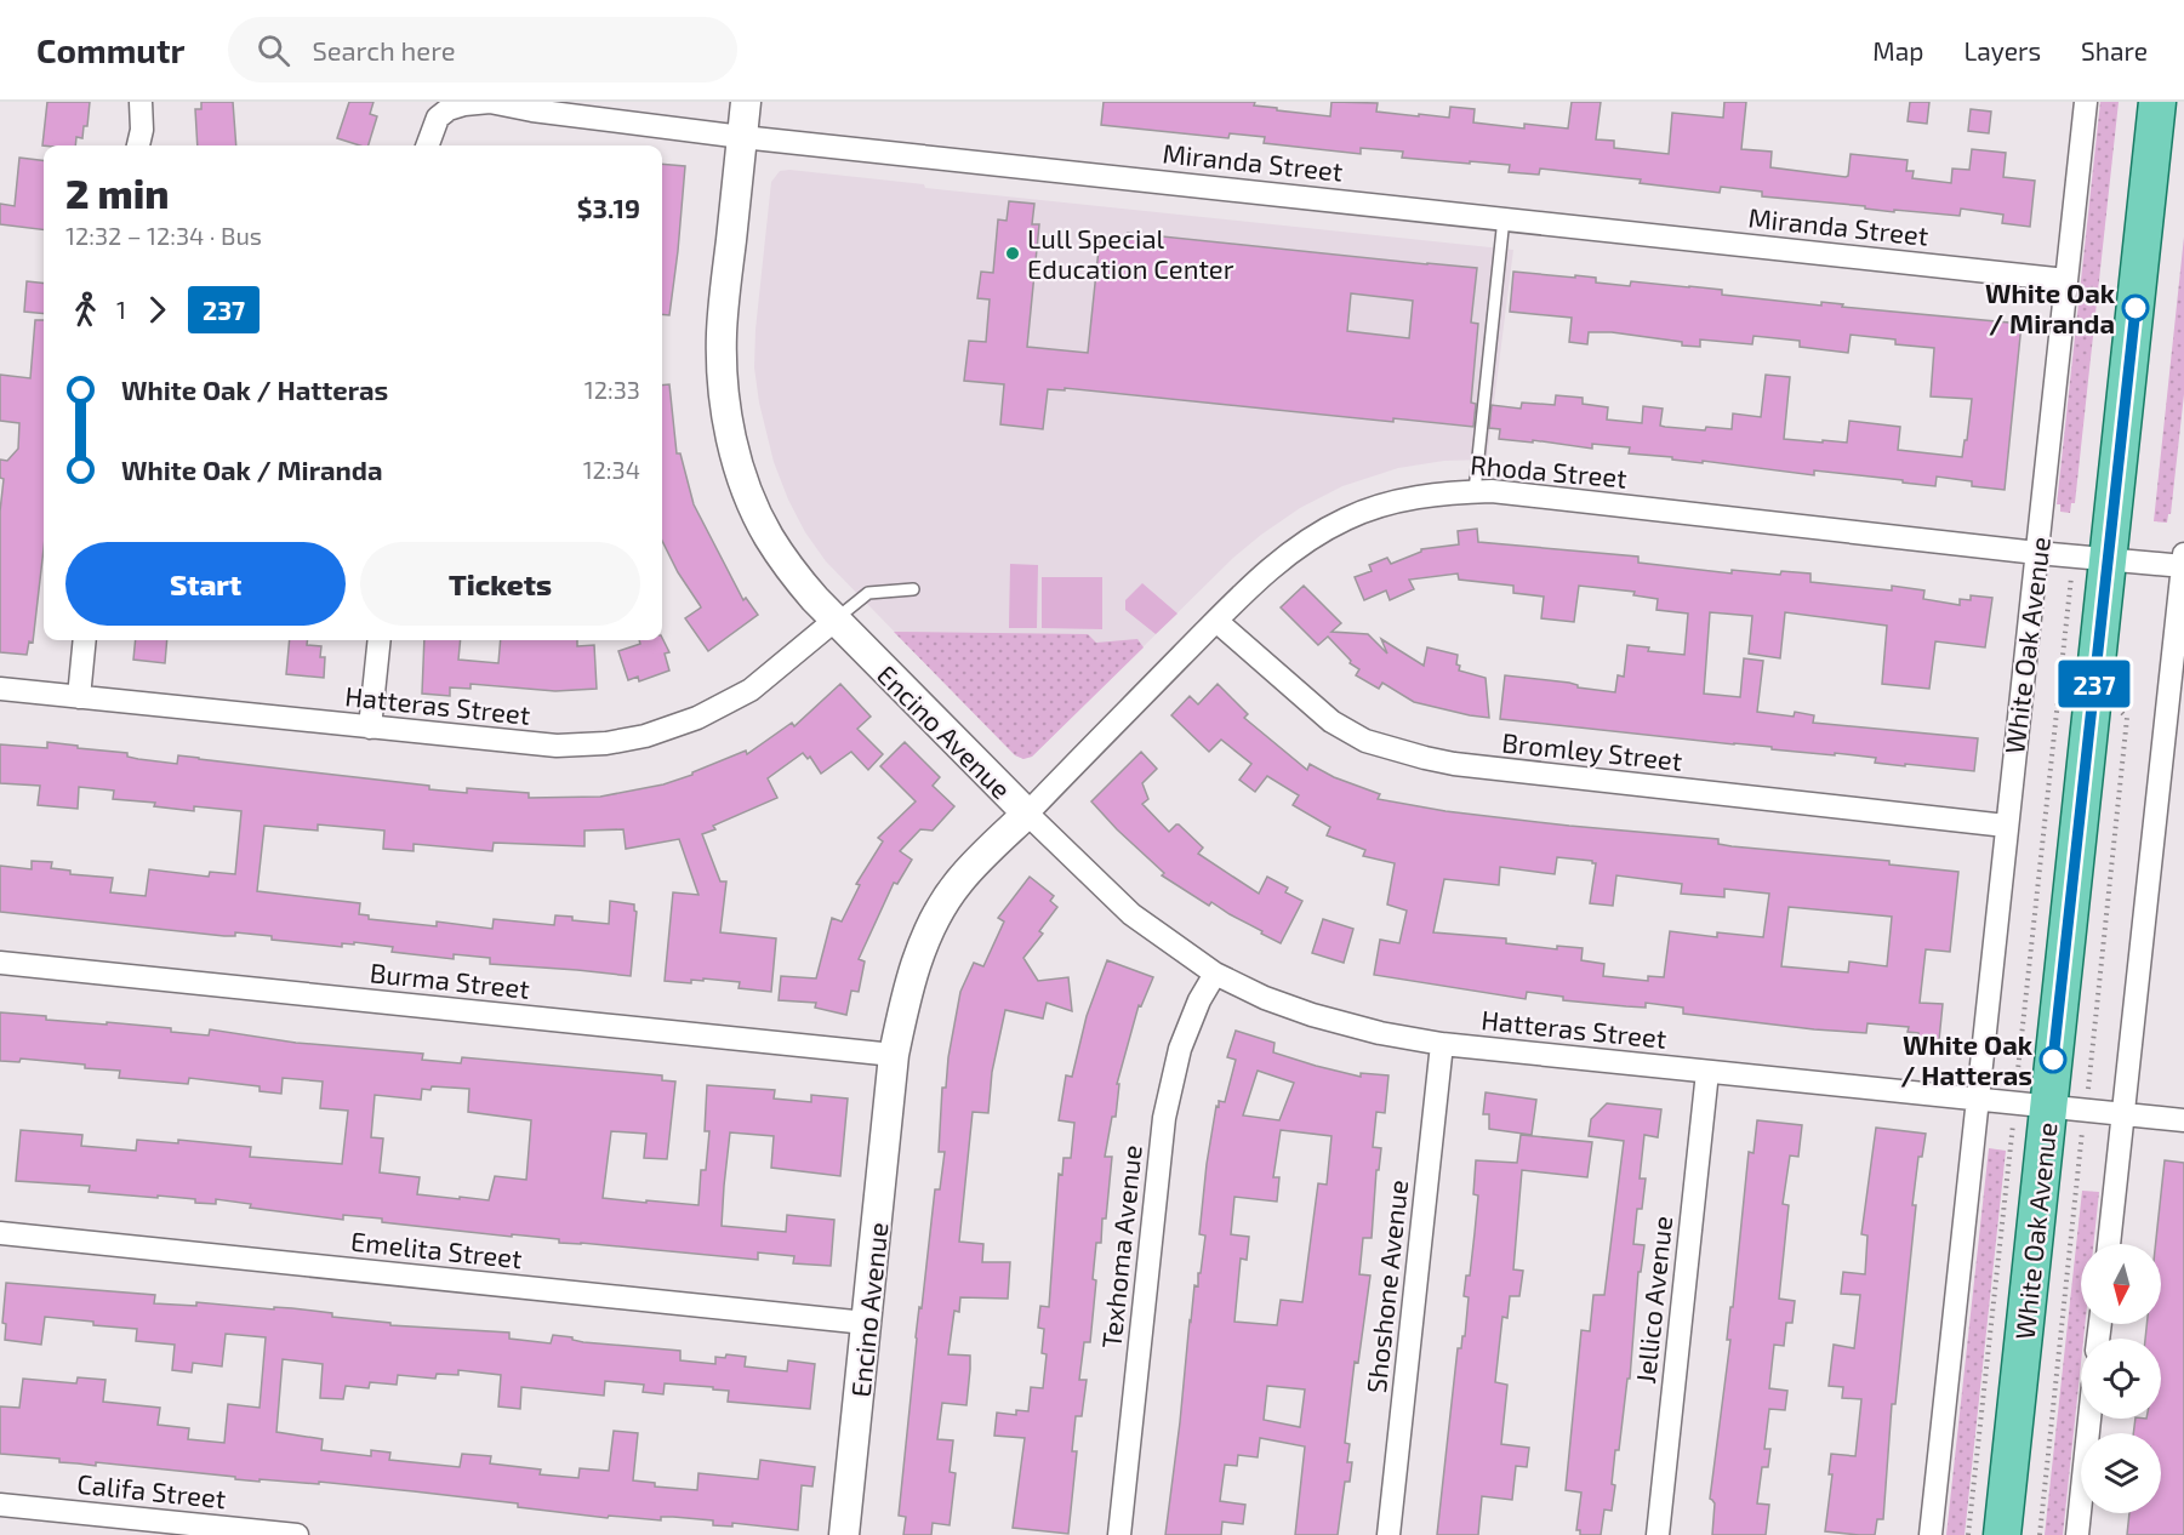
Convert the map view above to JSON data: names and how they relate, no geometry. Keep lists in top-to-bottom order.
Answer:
{
  "streets": {
    "main road": ["White Oak Avenue"],
    "street": [
      "Miranda Street",
      "Rhoda Street",
      "Hatteras Street",
      "Encino Avenue",
      "Bromley Street",
      "Burma Street",
      "Texhoma Avenue",
      "Emelita Street",
      "Shoshone Avenue",
      "Jellico Avenue",
      "Califa Street"
    ]
  },
  "crossings": [
    ["Miranda Street", "White Oak Avenue"],
    ["Miranda Street", "Encino Avenue"],
    ["Rhoda Street", "White Oak Avenue"],
    ["Rhoda Street", "Hatteras Street"],
    ["Rhoda Street", "Encino Avenue"],
    ["Rhoda Street", "Bromley Street"],
    ["White Oak Avenue", "Hatteras Street"],
    ["White Oak Avenue", "Bromley Street"],
    ["Hatteras Street", "Encino Avenue"],
    ["Hatteras Street", "Texhoma Avenue"],
    ["Hatteras Street", "Shoshone Avenue"],
    ["Hatteras Street", "Jellico Avenue"],
    ["Encino Avenue", "Burma Street"],
    ["Encino Avenue", "Emelita Street"]
  ],
  "places": ["Lull Special Education Center", "White Oak / Miranda", "White Oak / Hatteras"],
  "lines": ["bus line 237"],
  "north": "bottom",
  "page": {
    "header": "Commutr",
    "search": "Search here",
    "nav": ["Map", "Layers", "Share"],
    "on_map": "237",
    "heading": ["2 min", "12:32 – 12:34 · Bus", "$3.19"],
    "legs": ["1", "237"],
    "list": [
      {
        "name": "White Oak / Hatteras",
        "value": "12:33"
      },
      {
        "name": "White Oak / Miranda",
        "value": "12:34"
      }
    ],
    "buttons": ["Start", "Tickets"]
  }
}
